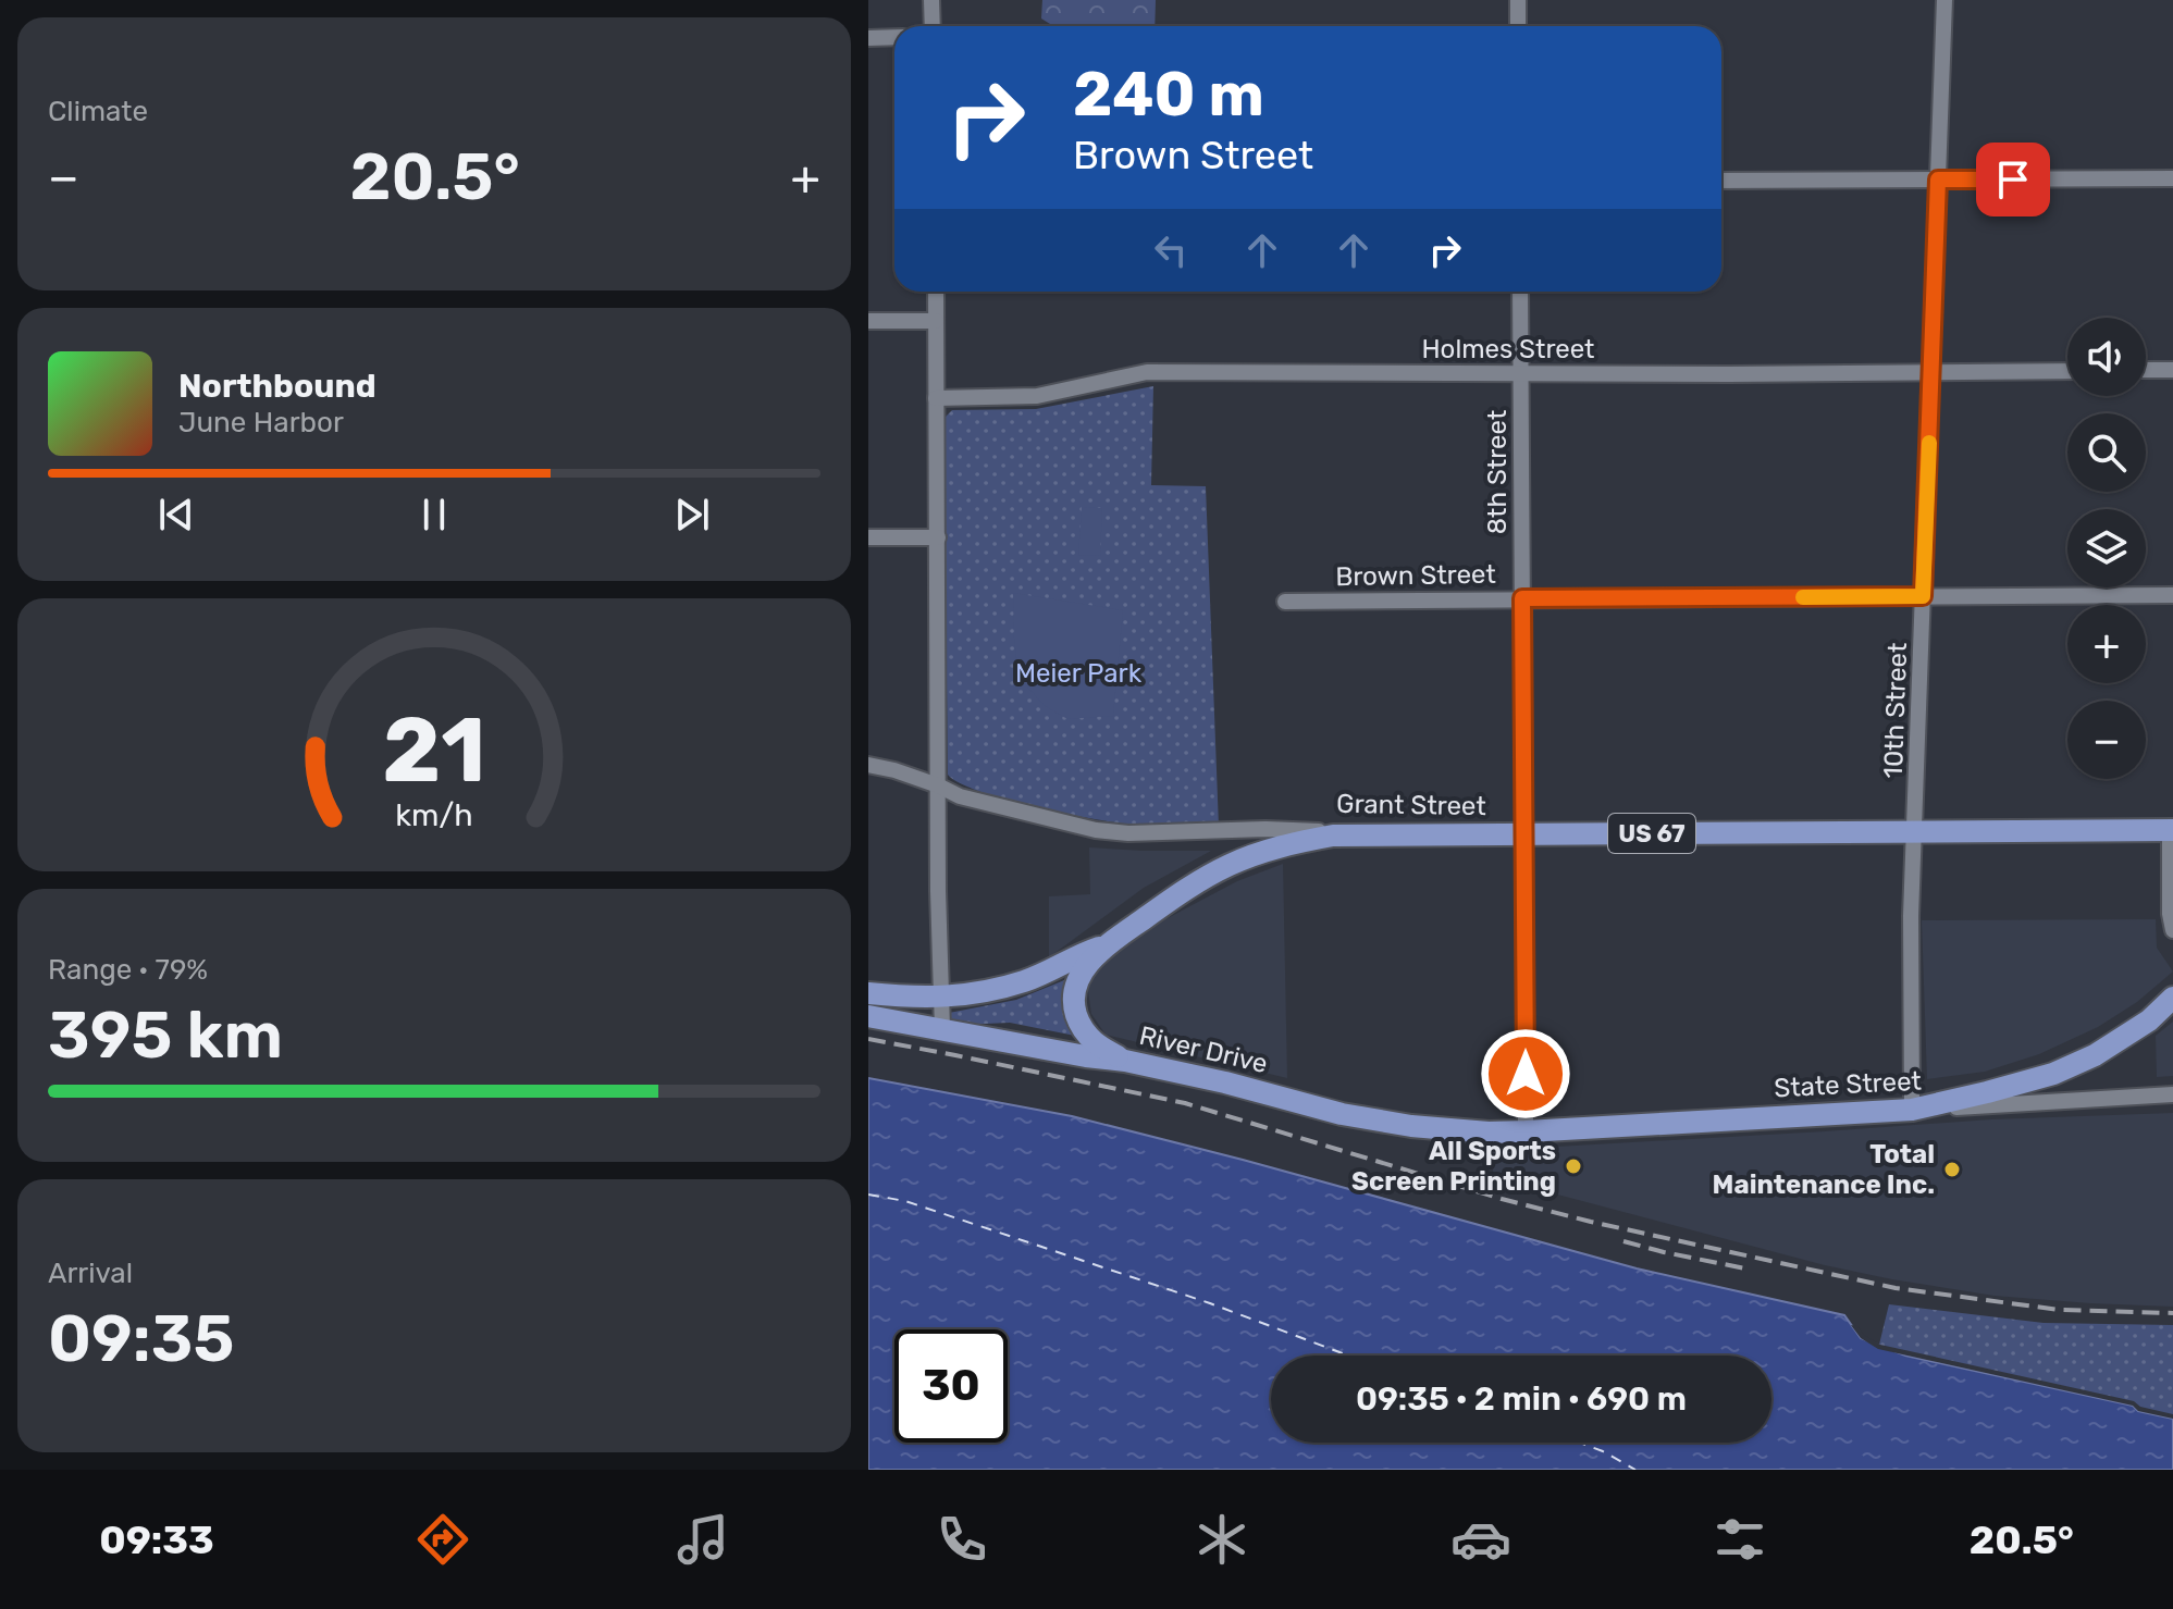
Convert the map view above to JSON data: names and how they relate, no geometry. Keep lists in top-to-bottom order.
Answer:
{
  "streets": {
    "main road": [
      "Grant Street",
      "US 67",
      "River Drive",
      "State Street"
    ],
    "street": [
      "Holmes Street",
      "8th Street",
      "Brown Street",
      "10th Street"
    ]
  },
  "crossings": [
    ["Holmes Street", "8th Street"],
    ["Holmes Street", "10th Street"],
    ["8th Street", "Brown Street"],
    ["8th Street", "Grant Street"],
    ["8th Street", "River Drive"],
    ["8th Street", "State Street"],
    ["Brown Street", "10th Street"],
    ["10th Street", "Grant Street"],
    ["10th Street", "State Street"],
    ["Grant Street", "US 67"],
    ["River Drive", "State Street"]
  ],
  "parks": ["Meier Park"],
  "places": ["All Sports Screen Printing", "Total Maintenance Inc."],
  "page": {
    "tile": [
      "Climate",
      ["Range · 79%", "395 km"],
      ["Arrival", "09:35"]
    ],
    "turn": ["240 m", "Brown Street"],
    "heat": ["−", "20.5°", "+"],
    "map_buttons": ["+", "−"],
    "song": ["Northbound", "June Harbor"],
    "limit": "30",
    "trip": "09:35 · 2 min · 690 m",
    "tabs": ["09:33", "20.5°"],
    "gauge": ["21", "km/h"]
  }
}
